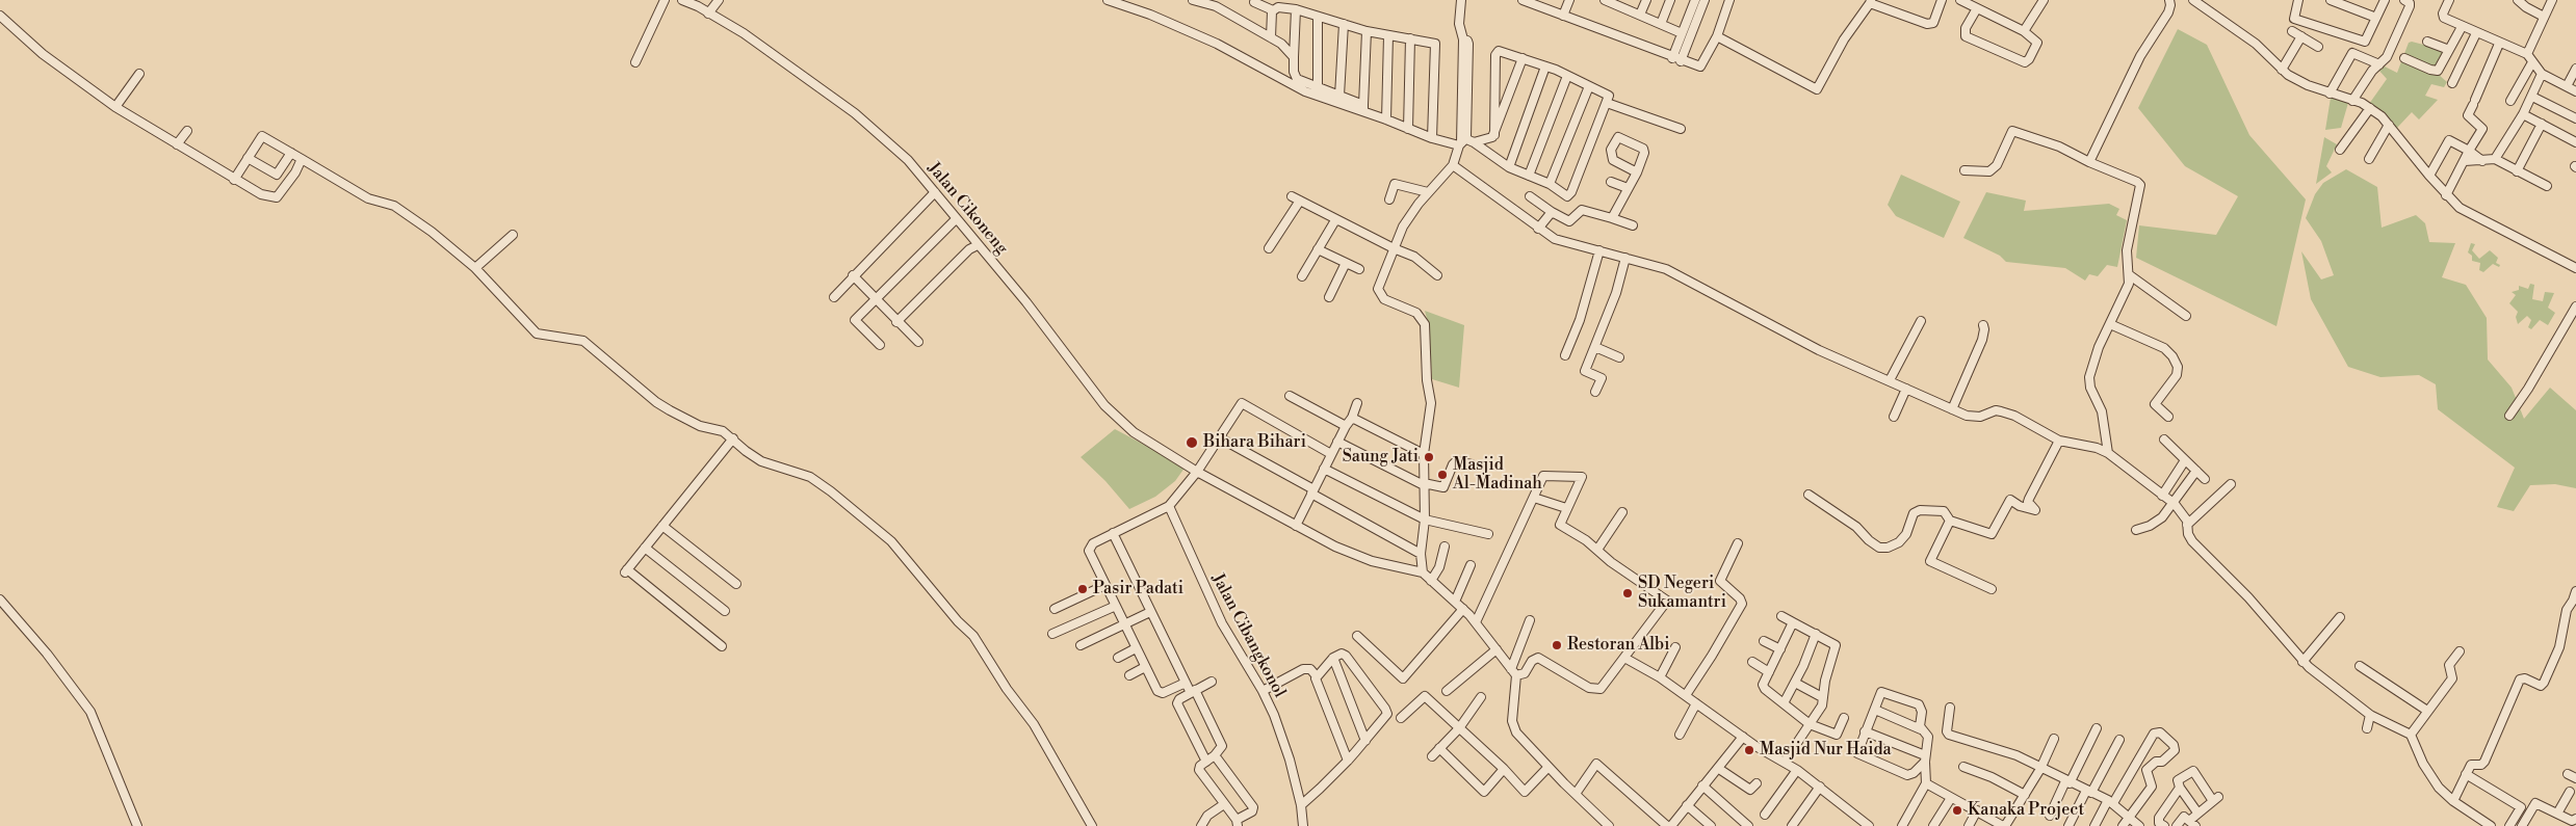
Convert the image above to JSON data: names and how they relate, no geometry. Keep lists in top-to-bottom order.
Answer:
{
  "streets": {
    "street": ["Jalan Cikoneng", "Jalan Cibangkonol"]
  },
  "places": [
    "Bihara Bihari",
    "Saung Jati",
    "Masjid Al-Madinah",
    "Pasir Padati",
    "SD Negeri Sukamantri",
    "Restoran Albi",
    "Masjid Nur Haida",
    "Kanaka Project"
  ]
}
